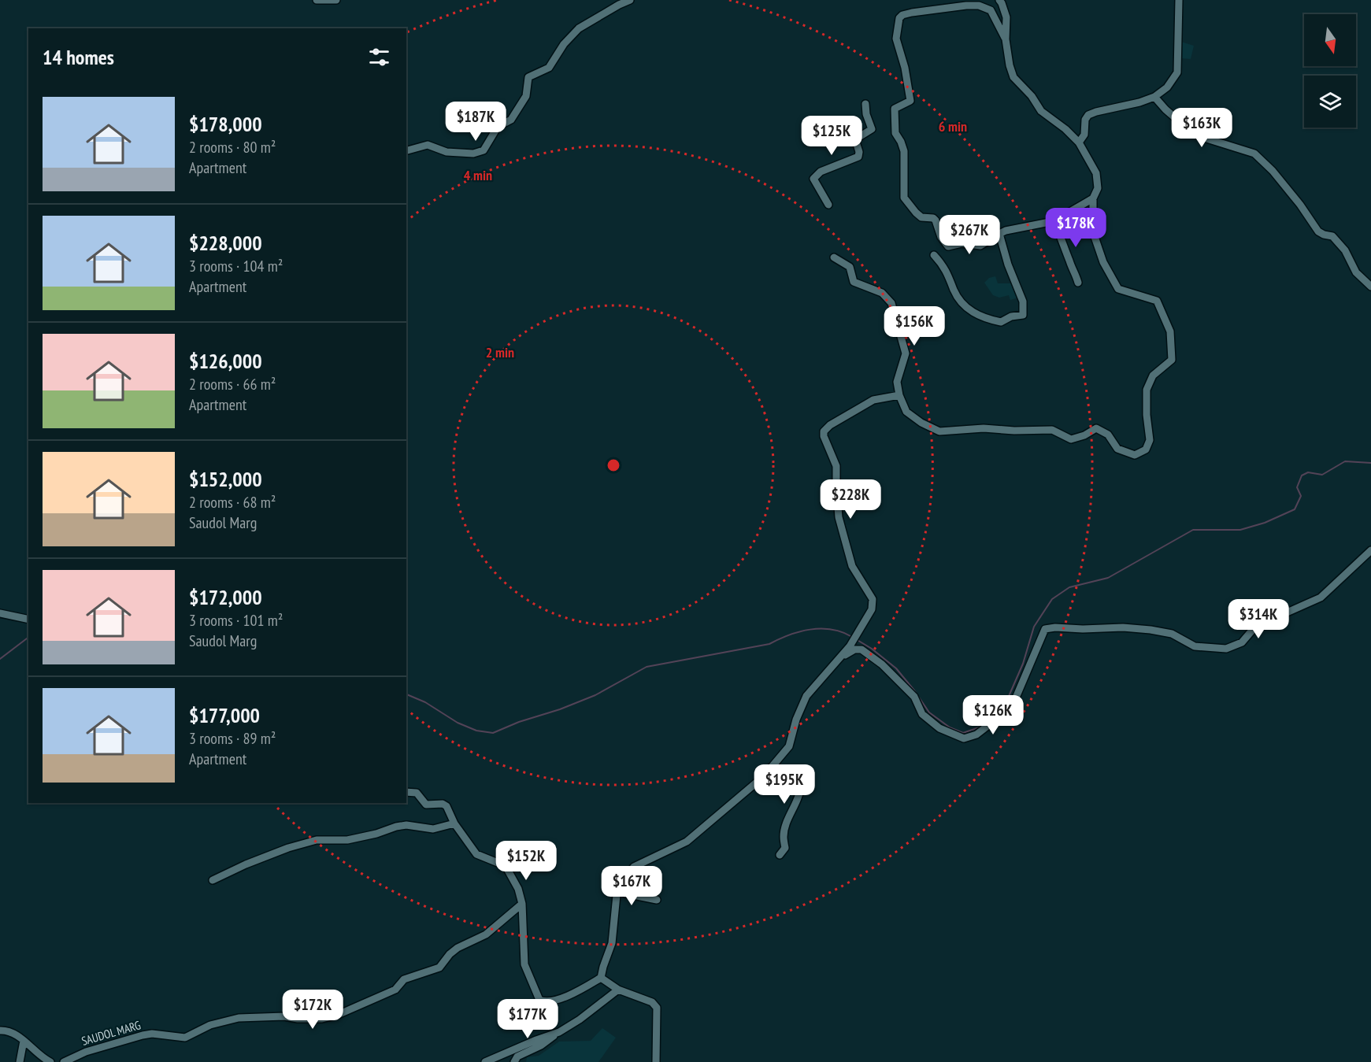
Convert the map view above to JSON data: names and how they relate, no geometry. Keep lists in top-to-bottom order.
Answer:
{
  "streets": {
    "street": ["SAUDOL MARG"]
  },
  "north": "bottom",
  "page": {
    "heading": "14 homes",
    "list": [
      {
        "name": "$178,000",
        "note": "2 rooms · 80 m² · Apartment"
      },
      {
        "name": "$228,000",
        "note": "3 rooms · 104 m² · Apartment"
      },
      {
        "name": "$126,000",
        "note": "2 rooms · 66 m² · Apartment"
      },
      {
        "name": "$152,000",
        "note": "2 rooms · 68 m² · Saudol Marg"
      },
      {
        "name": "$172,000",
        "note": "3 rooms · 101 m² · Saudol Marg"
      },
      {
        "name": "$177,000",
        "note": "3 rooms · 89 m² · Apartment"
      }
    ],
    "price": [
      "$187K",
      "$163K",
      "$125K",
      "$178K",
      "$267K",
      "$156K",
      "$228K",
      "$314K",
      "$126K",
      "$195K",
      "$152K",
      "$167K",
      "$172K",
      "$177K"
    ]
  },
  "rings": ["6 min", "4 min", "2 min"]
}
